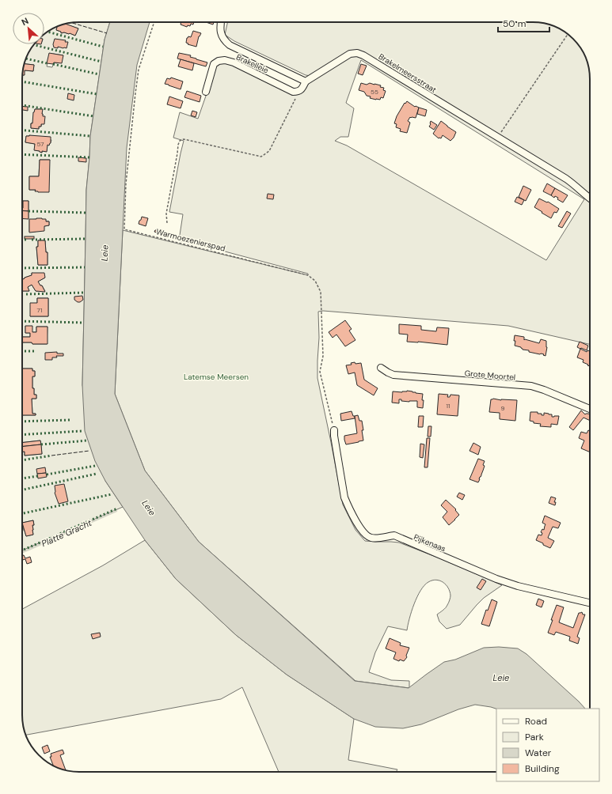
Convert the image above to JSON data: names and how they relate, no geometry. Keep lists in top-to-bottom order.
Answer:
{
  "streets": {
    "street": [
      "Brakelleie",
      "Brakelmeersstraat",
      "Grote Moortel",
      "Pijkenaas"
    ],
    "path": ["Warmoezenierspad"]
  },
  "crossings": [
    ["Warmoezenierspad", "Pijkenaas"]
  ],
  "water": ["Leie", "Platte Gracht"],
  "parks": ["Latemse Meersen"],
  "house_numbers": [
    "55",
    "57",
    "71",
    "11",
    "9"
  ],
  "legend": [
    "Road",
    "Park",
    "Water",
    "Building"
  ],
  "scale_bar": "50 m",
  "north": "top left"
}
